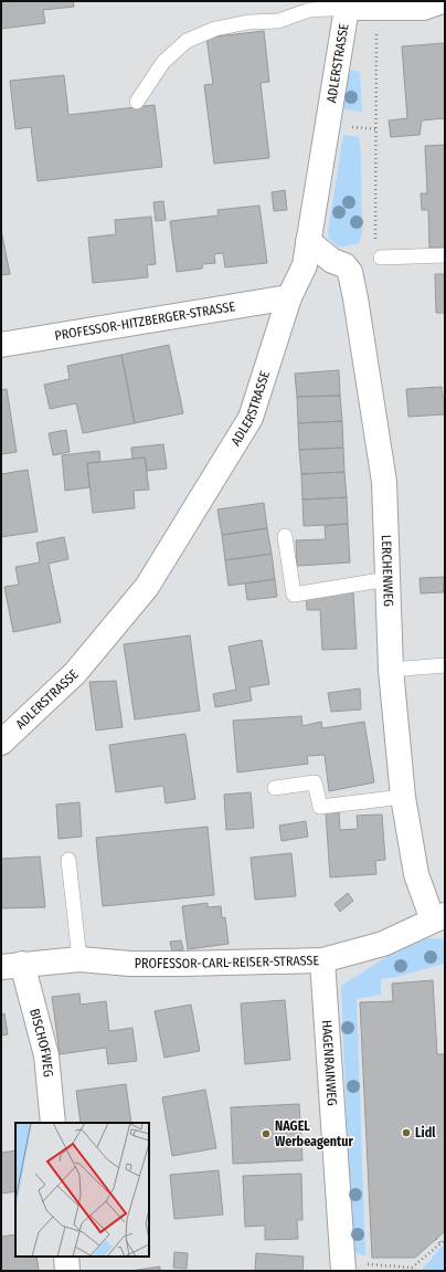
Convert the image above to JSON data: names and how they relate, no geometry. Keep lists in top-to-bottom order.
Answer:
{
  "streets": {
    "street": [
      "ADLERSTRASSE",
      "PROFESSOR-HITZBERGER-STRASSE",
      "LERCHENWEG",
      "PROFESSOR-CARL-REISER-STRASSE",
      "BISCHOFWEG",
      "HAGENRAINWEG"
    ]
  },
  "crossings": [
    ["ADLERSTRASSE", "PROFESSOR-HITZBERGER-STRASSE"],
    ["ADLERSTRASSE", "LERCHENWEG"],
    ["LERCHENWEG", "PROFESSOR-CARL-REISER-STRASSE"],
    ["PROFESSOR-CARL-REISER-STRASSE", "BISCHOFWEG"],
    ["PROFESSOR-CARL-REISER-STRASSE", "HAGENRAINWEG"]
  ],
  "places": ["Lidl", "NAGEL Werbeagentur"]
}
